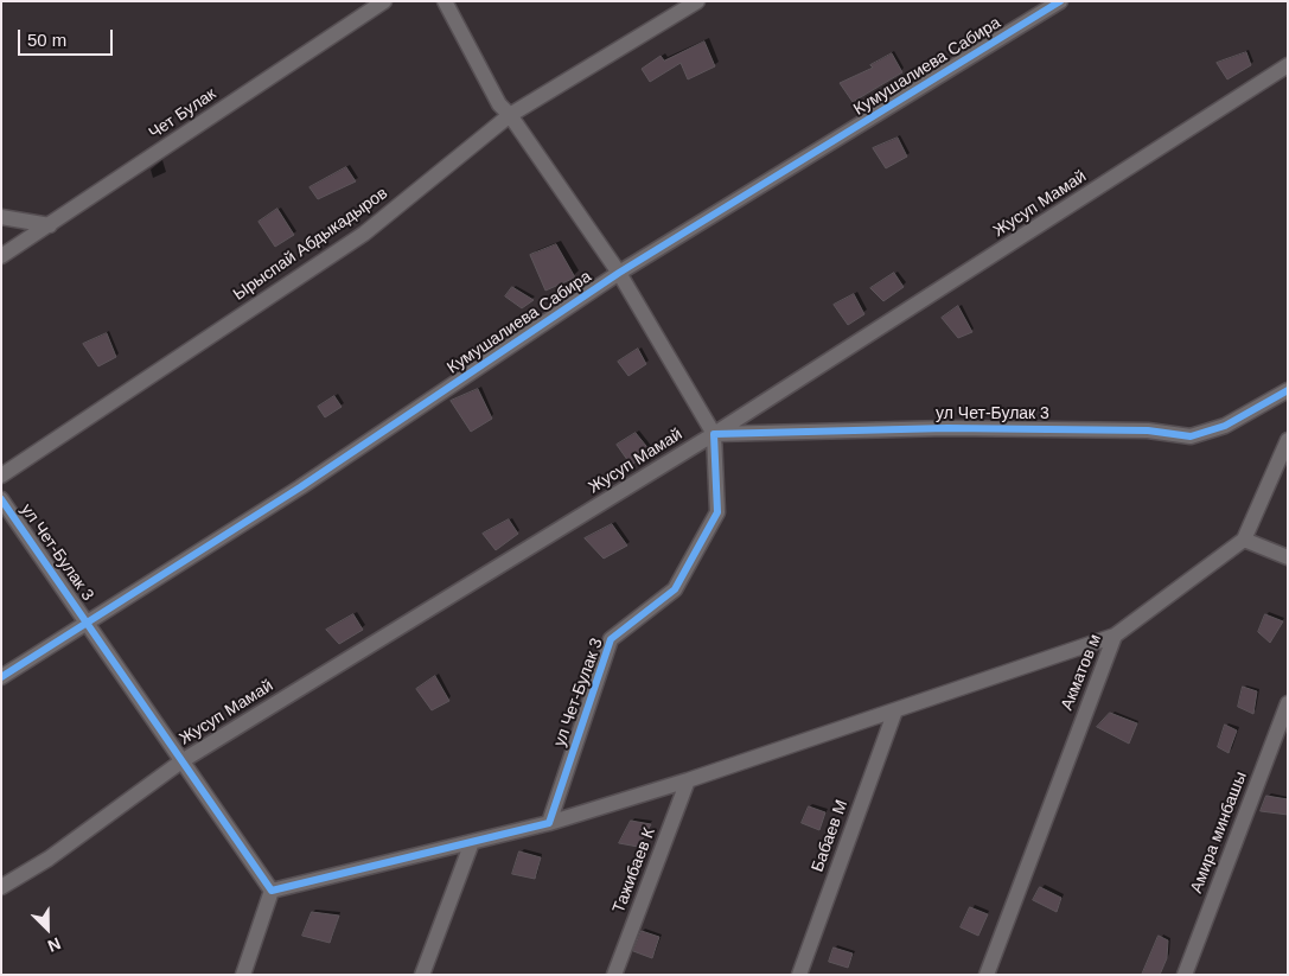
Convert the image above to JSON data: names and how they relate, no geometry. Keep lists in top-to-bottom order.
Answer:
{
  "streets": {
    "street": [
      "Кумушалиева Сабира",
      "Чет Булак",
      "Жусуп Мамай",
      "Ырыспай Абдыкадыров",
      "ул Чет-Булак 3",
      "Акматов м",
      "Амира минбашы",
      "Бабаев М",
      "Тажибаев К"
    ]
  },
  "crossings": [
    ["Кумушалиева Сабира", "ул Чет-Булак 3"],
    ["Жусуп Мамай", "ул Чет-Булак 3"]
  ],
  "scale_bar": "50 m",
  "north": "bottom right"
}
